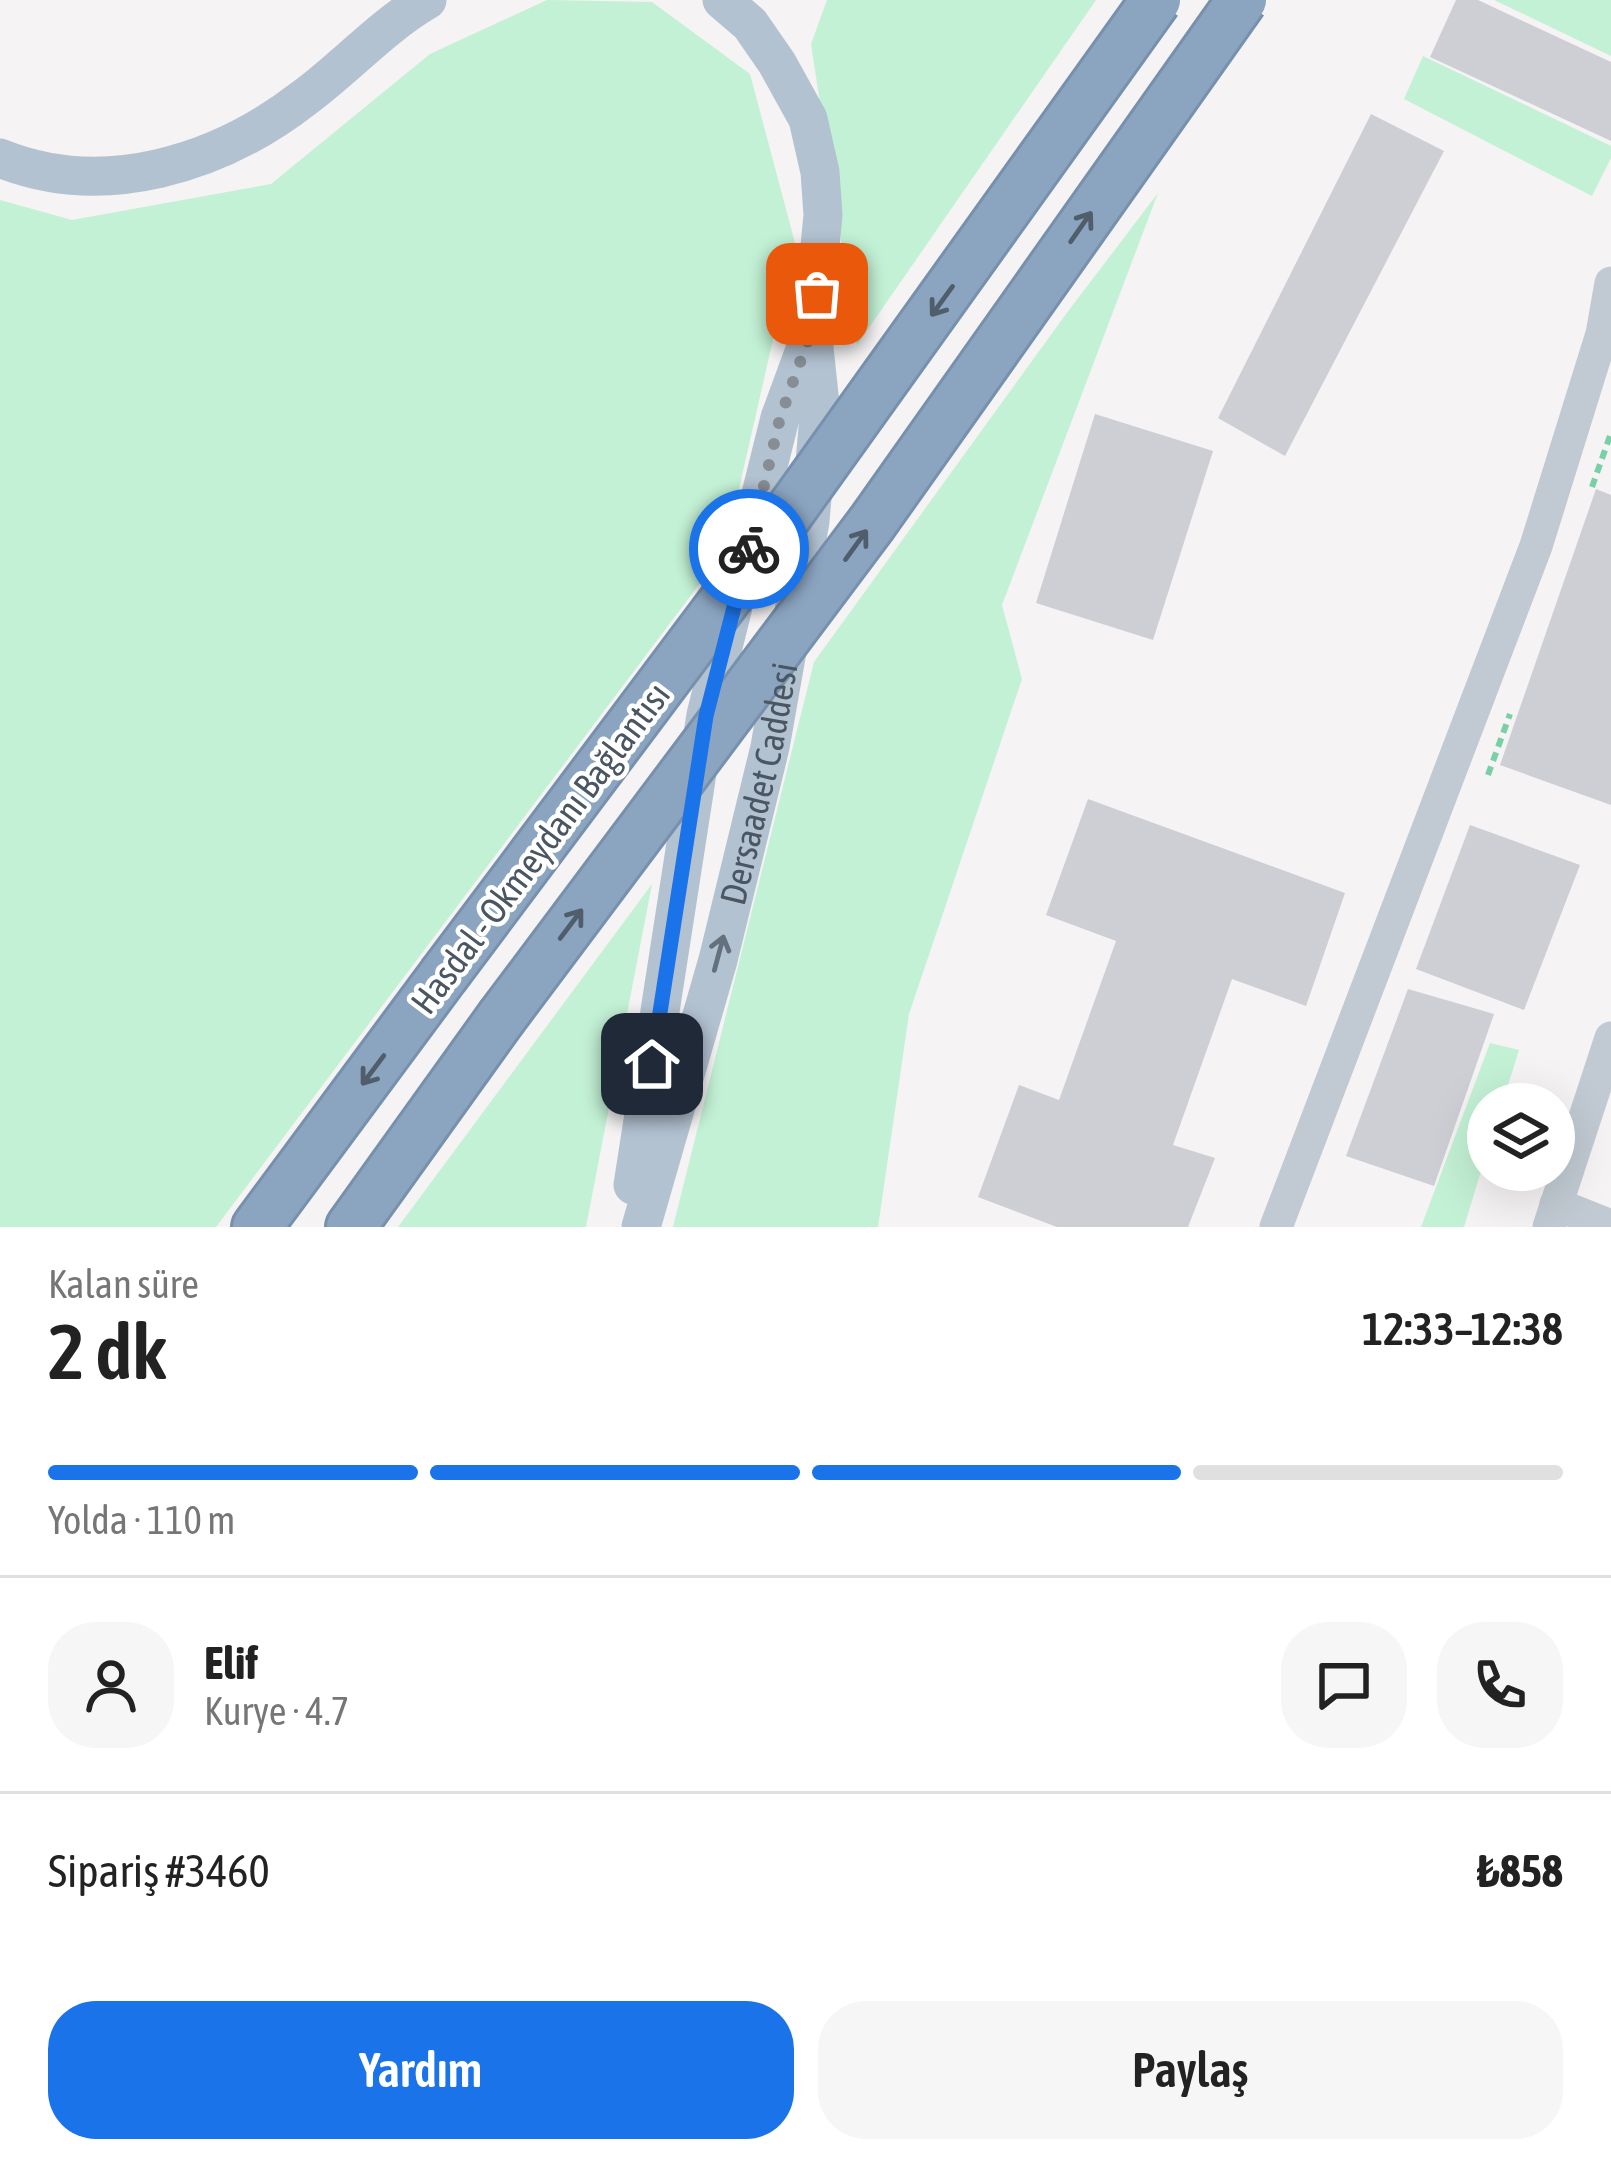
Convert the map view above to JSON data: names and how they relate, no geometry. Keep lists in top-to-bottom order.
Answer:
{
  "streets": {
    "highway": ["Hasdal - Okmeydanı Bağlantısı"],
    "main road": ["Dersaadet Caddesi"]
  },
  "page": {
    "heading": ["2 dk", "Kalan süre", "12:33–12:38"],
    "panel": [
      "Elif",
      "Kurye · 4.7",
      "Sipariş #3460",
      "₺858"
    ],
    "bar": "Yolda · 110 m",
    "buttons": ["Yardım", "Paylaş"]
  }
}
